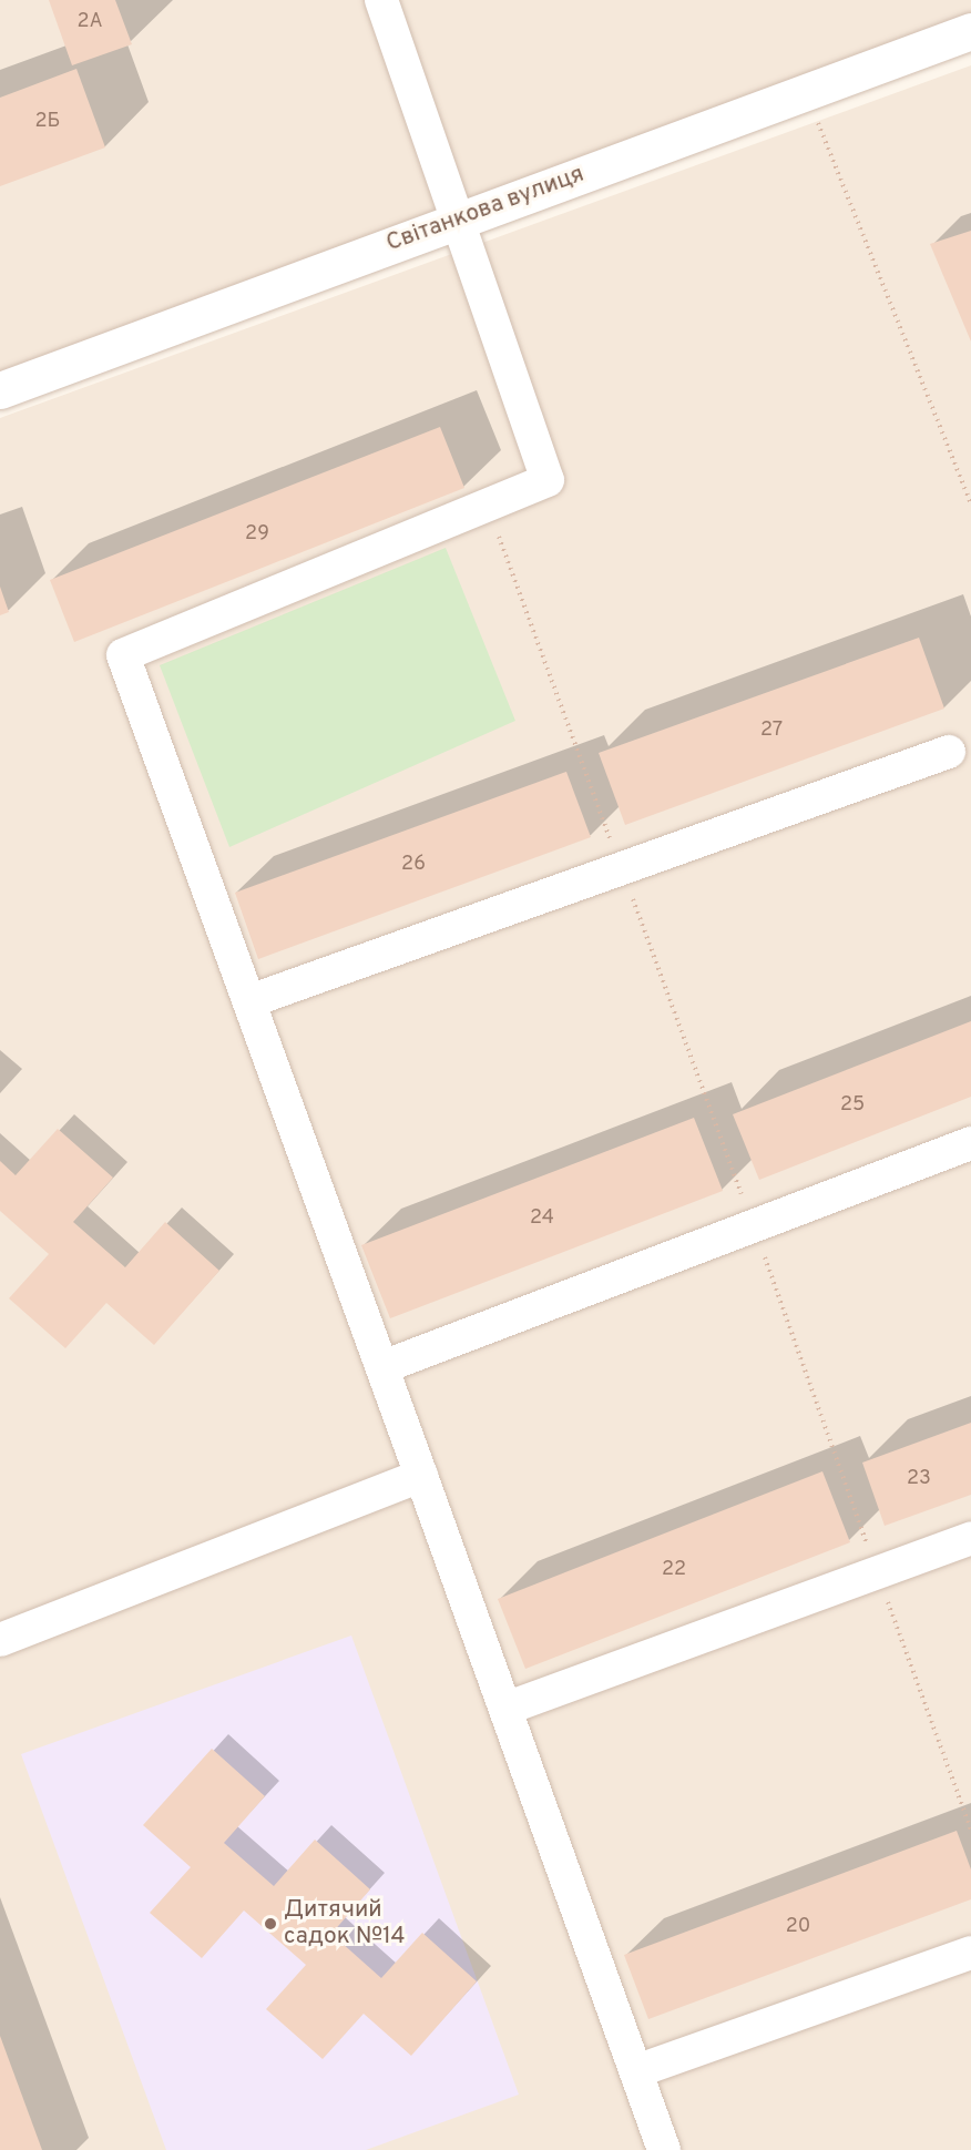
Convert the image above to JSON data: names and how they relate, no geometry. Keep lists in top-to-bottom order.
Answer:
{
  "streets": {
    "street": ["Світанкова вулиця"]
  },
  "places": ["Дитячий садок №14"],
  "house_numbers": [
    "2А",
    "2Б",
    "29",
    "27",
    "26",
    "25",
    "24",
    "23",
    "22",
    "20"
  ]
}
